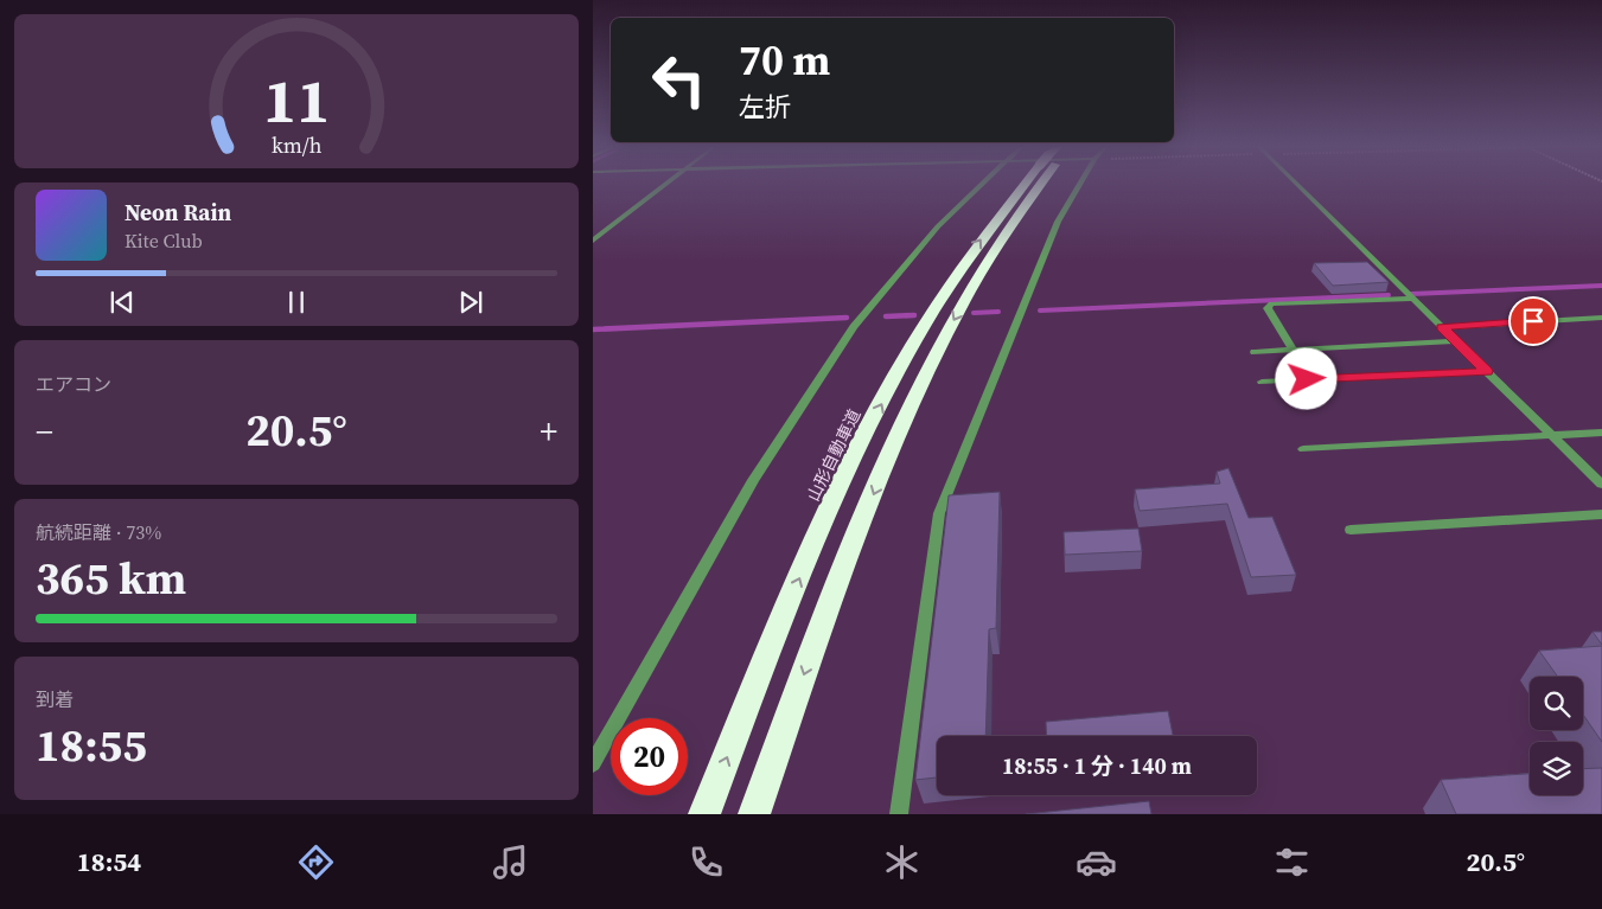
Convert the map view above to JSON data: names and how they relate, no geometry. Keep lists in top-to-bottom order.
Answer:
{
  "streets": {
    "highway": ["山形自動車道"]
  },
  "page": {
    "turn": ["70 m", "左折"],
    "song": ["Neon Rain", "Kite Club"],
    "tile": [
      "エアコン",
      ["航続距離 · 73%", "365 km"],
      ["到着", "18:55"]
    ],
    "heat": ["−", "20.5°", "+"],
    "limit": "20",
    "trip": "18:55 · 1 分 · 140 m",
    "tabs": ["18:54", "20.5°"],
    "gauge": ["11", "km/h"]
  }
}
